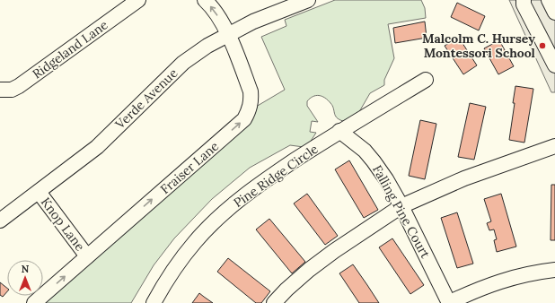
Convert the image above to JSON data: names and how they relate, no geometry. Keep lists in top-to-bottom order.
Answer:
{
  "streets": {
    "street": [
      "Ridgeland Lane",
      "Verde Avenue",
      "Fraiser Lane",
      "Pine Ridge Circle",
      "Falling Pine Court",
      "Knop Lane"
    ]
  },
  "crossings": [
    ["Verde Avenue", "Fraiser Lane"],
    ["Verde Avenue", "Knop Lane"],
    ["Fraiser Lane", "Knop Lane"],
    ["Pine Ridge Circle", "Falling Pine Court"]
  ],
  "one_way": ["Fraiser Lane"],
  "places": ["Malcolm C. Hursey Montessori School"],
  "north": "top"
}
